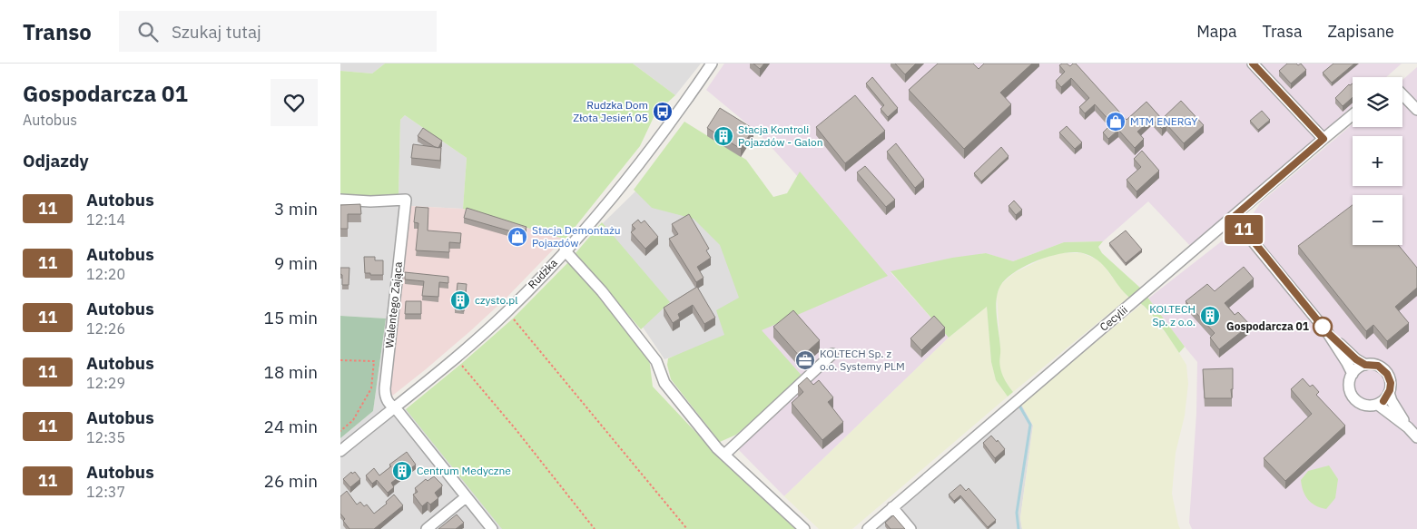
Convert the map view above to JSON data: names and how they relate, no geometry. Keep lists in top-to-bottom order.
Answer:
{
  "streets": {
    "street": ["Rudzka", "Walentego Zająca", "Cecylii"]
  },
  "crossings": [
    ["Rudzka", "Walentego Zająca"]
  ],
  "places": {
    "bus stop": ["Rudzka Dom Złota Jesień 05"],
    "shop": ["MTM ENERGY", "Stacja Demontażu Pojazdów"],
    "building": [
      "Stacja Kontroli Pojazdów - Galon",
      "czysto.pl",
      "KOLTECH Sp. z o.o.",
      "Centrum Medyczne"
    ],
    "other": ["Gospodarcza 01"],
    "office": ["KOLTECH Sp. z o.o. Systemy PLM"]
  },
  "lines": ["bus line 11"],
  "page": {
    "header": "Transo",
    "search": "Szukaj tutaj",
    "nav": ["Mapa", "Trasa", "Zapisane"],
    "heading": [
      ["Gospodarcza 01", "Autobus"],
      "Odjazdy"
    ],
    "on_map": "11",
    "map_buttons": ["+", "−"],
    "list": [
      {
        "mark": "11",
        "name": "Autobus",
        "note": "12:14",
        "value": "3 min"
      },
      {
        "mark": "11",
        "name": "Autobus",
        "note": "12:20",
        "value": "9 min"
      },
      {
        "mark": "11",
        "name": "Autobus",
        "note": "12:26",
        "value": "15 min"
      },
      {
        "mark": "11",
        "name": "Autobus",
        "note": "12:29",
        "value": "18 min"
      },
      {
        "mark": "11",
        "name": "Autobus",
        "note": "12:35",
        "value": "24 min"
      },
      {
        "mark": "11",
        "name": "Autobus",
        "note": "12:37",
        "value": "26 min"
      }
    ]
  }
}
